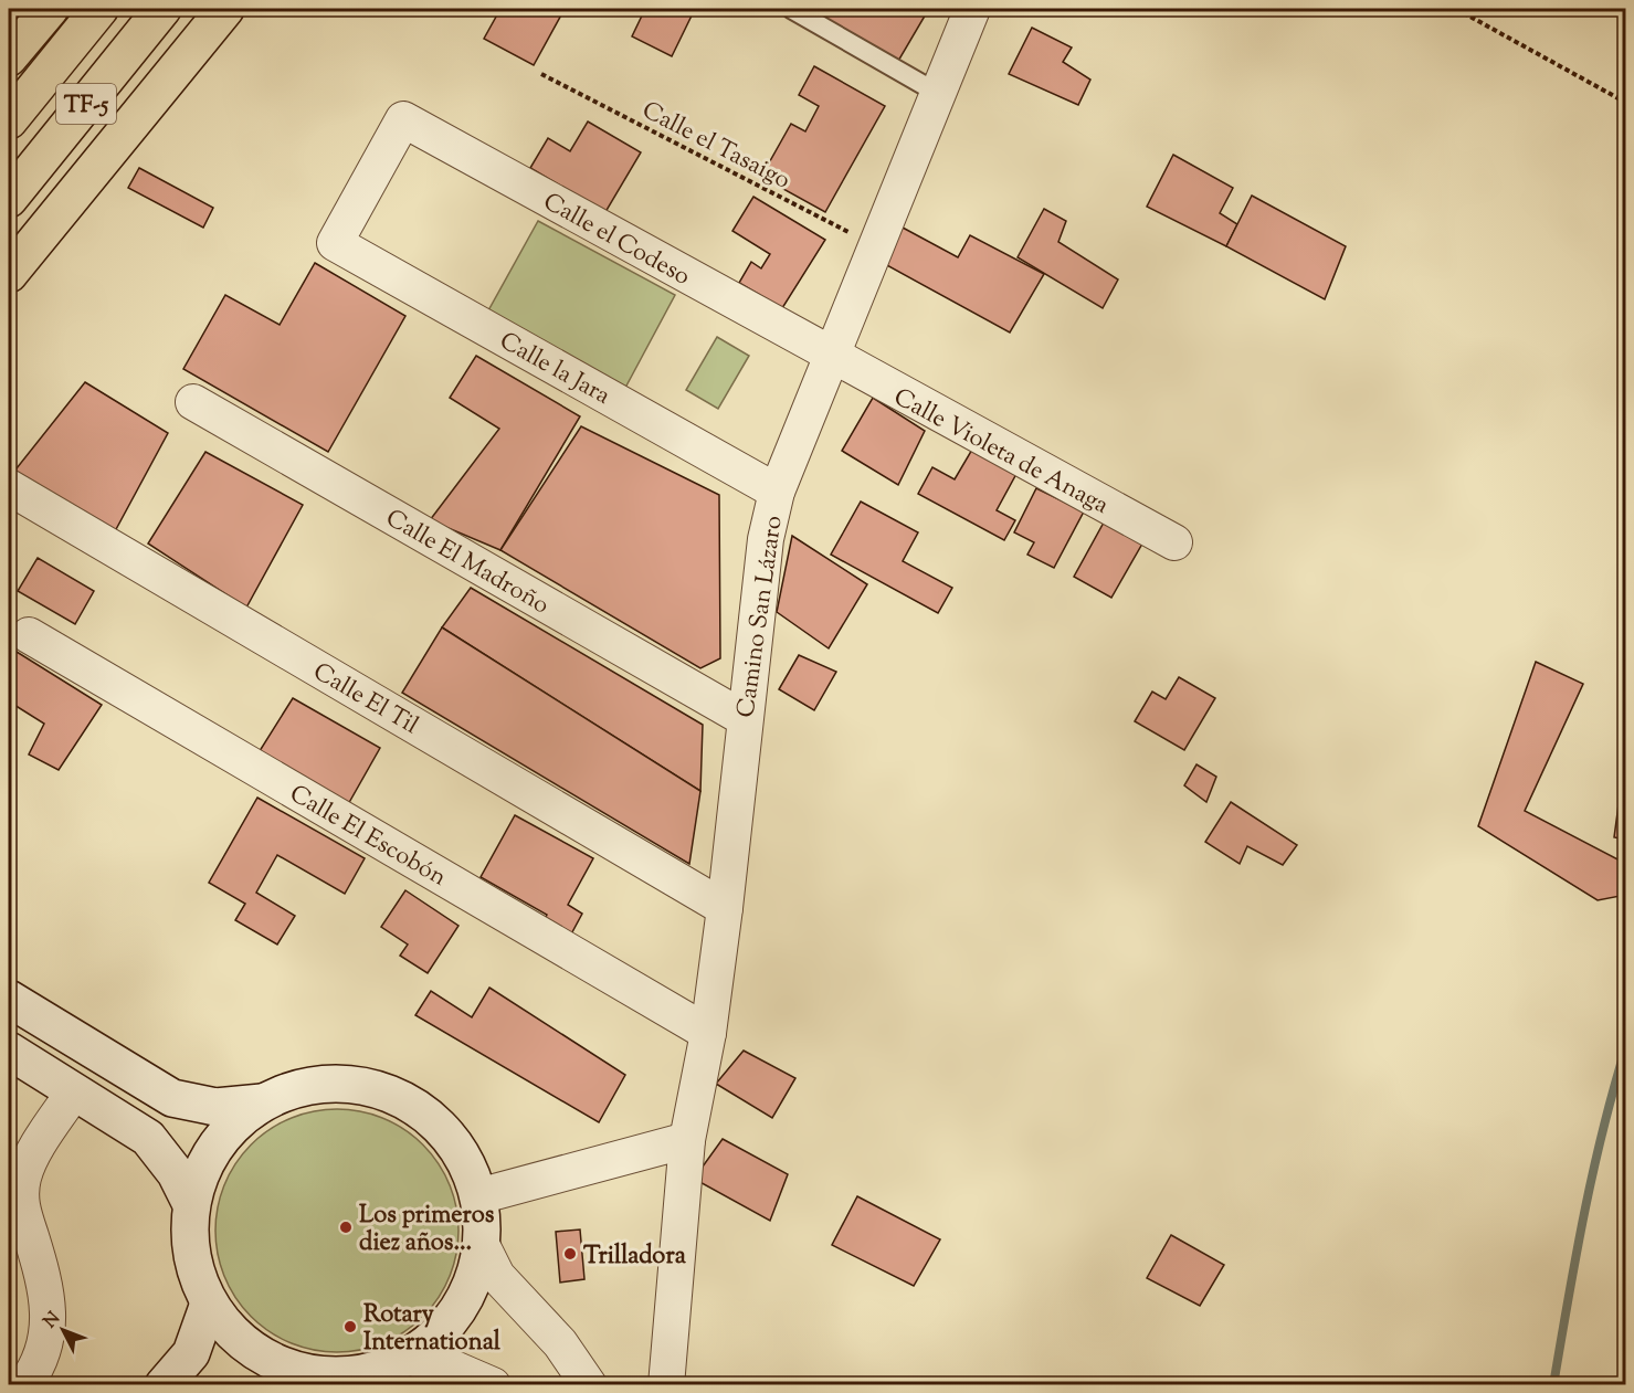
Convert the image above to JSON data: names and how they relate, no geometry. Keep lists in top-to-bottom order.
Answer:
{
  "streets": {
    "highway": ["TF-5"],
    "street": [
      "Calle el Codeso",
      "Calle la Jara",
      "Calle Violeta de Anaga",
      "Calle El Madroño",
      "Camino San Lázaro",
      "Calle El Til",
      "Calle El Escobón"
    ],
    "path": ["Calle el Tasaigo"]
  },
  "crossings": [
    ["Calle el Tasaigo", "Camino San Lázaro"],
    ["Calle el Codeso", "Calle la Jara"],
    ["Calle el Codeso", "Calle Violeta de Anaga"],
    ["Calle el Codeso", "Camino San Lázaro"],
    ["Calle la Jara", "Camino San Lázaro"],
    ["Calle Violeta de Anaga", "Camino San Lázaro"],
    ["Calle El Madroño", "Camino San Lázaro"],
    ["Camino San Lázaro", "Calle El Til"],
    ["Camino San Lázaro", "Calle El Escobón"]
  ],
  "places": ["Los primeros diez años...", "Trilladora", "Rotary International"],
  "north": "top left"
}
